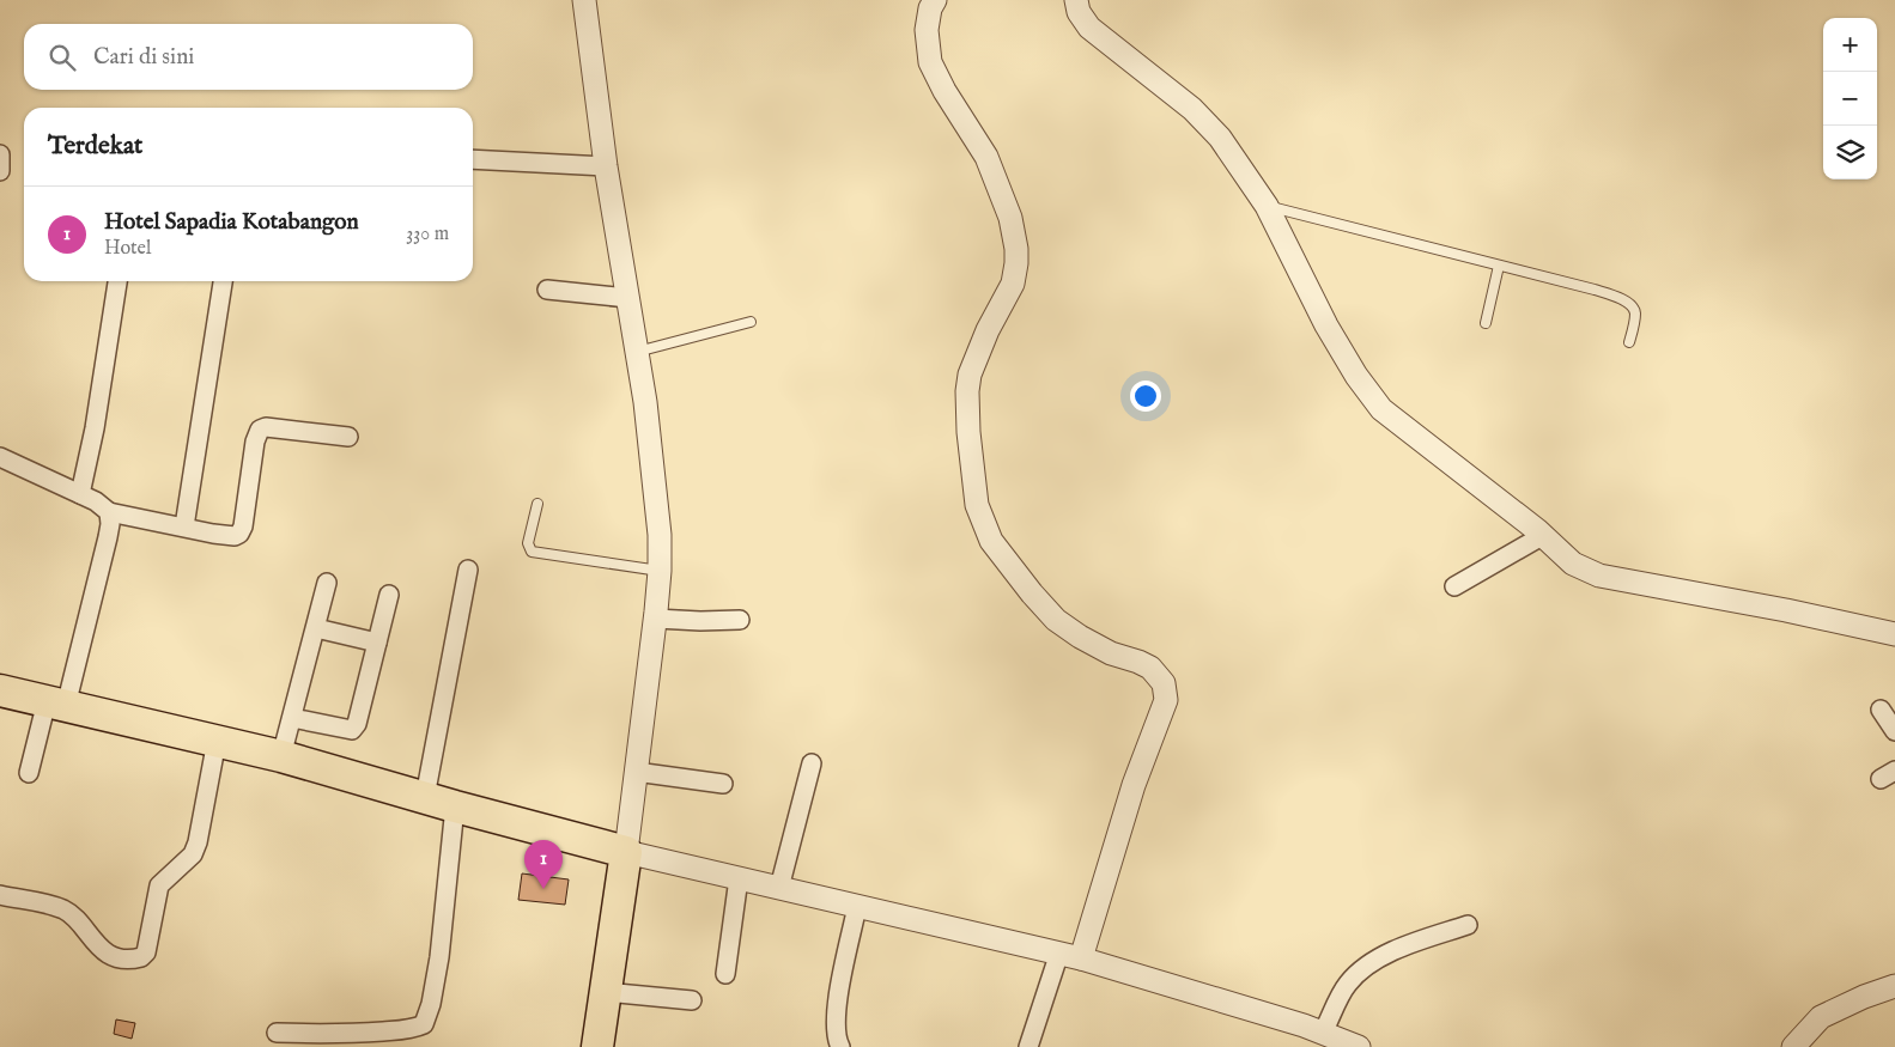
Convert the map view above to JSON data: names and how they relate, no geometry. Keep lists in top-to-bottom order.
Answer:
{
  "page": {
    "map_buttons": ["+", "−"],
    "search": "Cari di sini",
    "heading": "Terdekat",
    "list": [
      {
        "mark": "1",
        "name": "Hotel Sapadia Kotabangon",
        "note": "Hotel",
        "value": "330 m"
      }
    ],
    "pins": "1"
  }
}
